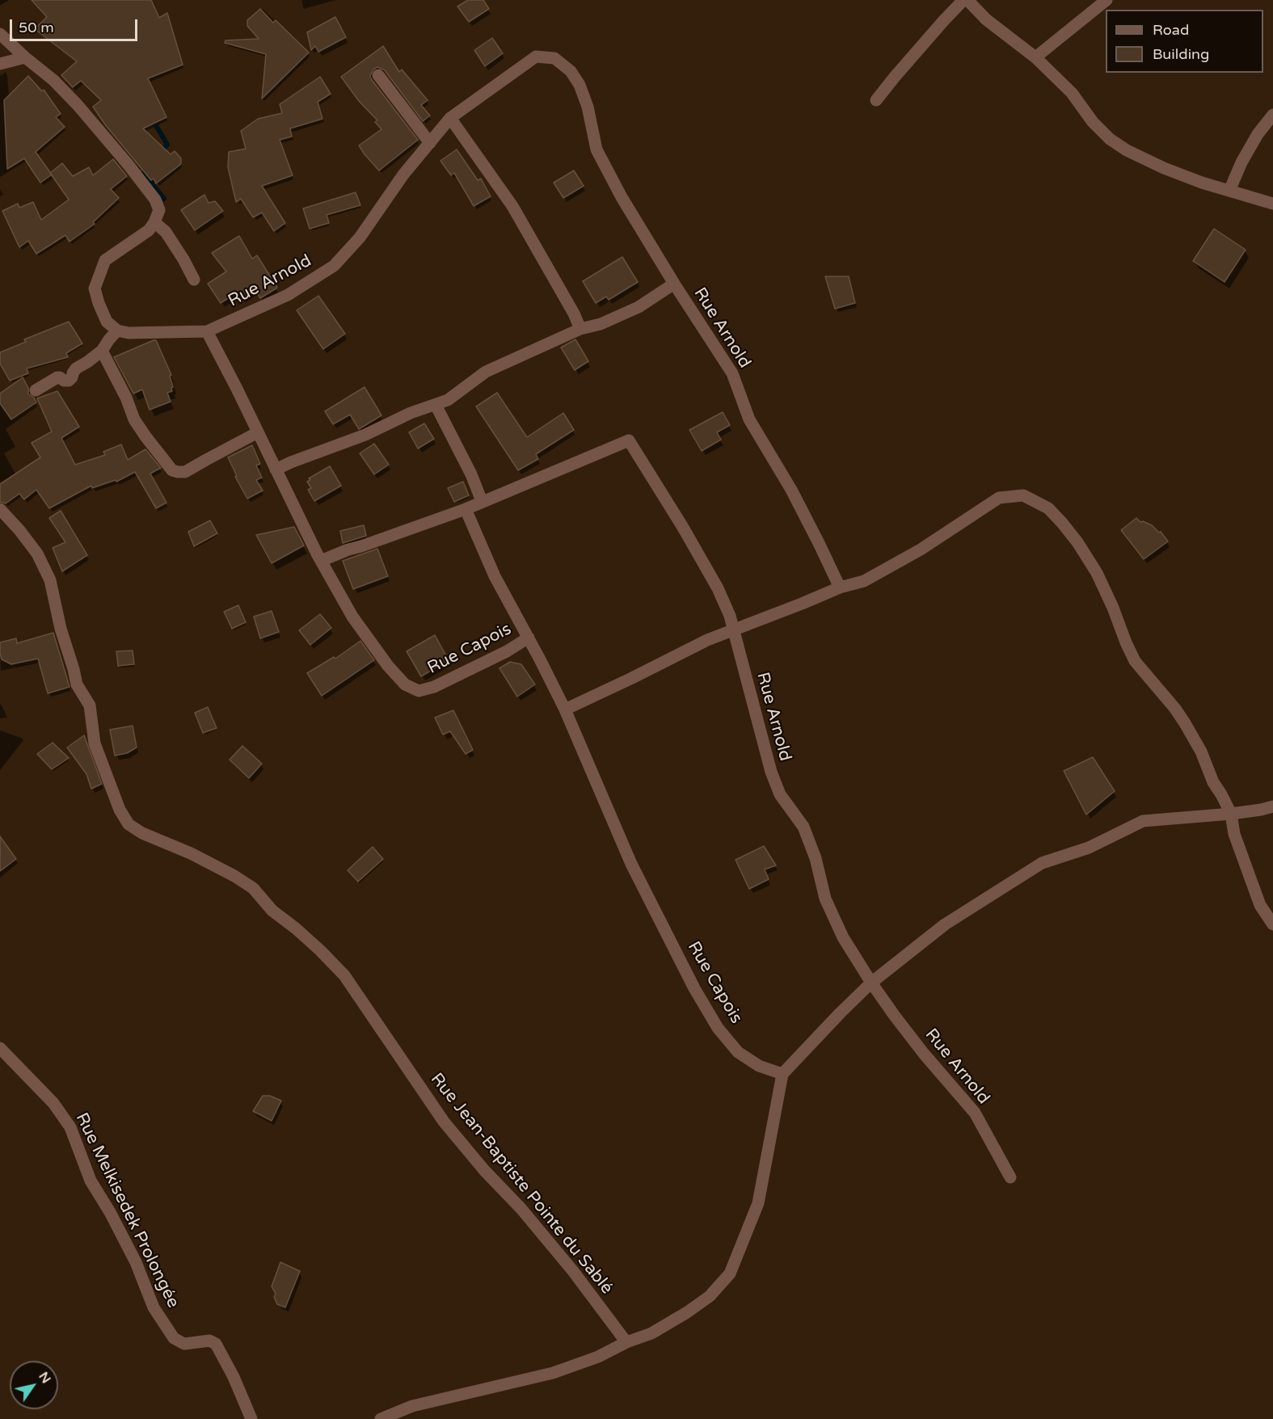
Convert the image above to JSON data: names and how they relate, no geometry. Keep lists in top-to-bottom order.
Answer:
{
  "streets": {
    "street": [
      "Rue Arnold",
      "Rue Capois",
      "Rue Jean-Baptiste Pointe du Sablé",
      "Rue Melkisedek Prolongée"
    ]
  },
  "crossings": [
    ["Rue Arnold", "Rue Capois"]
  ],
  "legend": ["Road", "Building"],
  "scale_bar": "50 m",
  "north": "top right"
}
